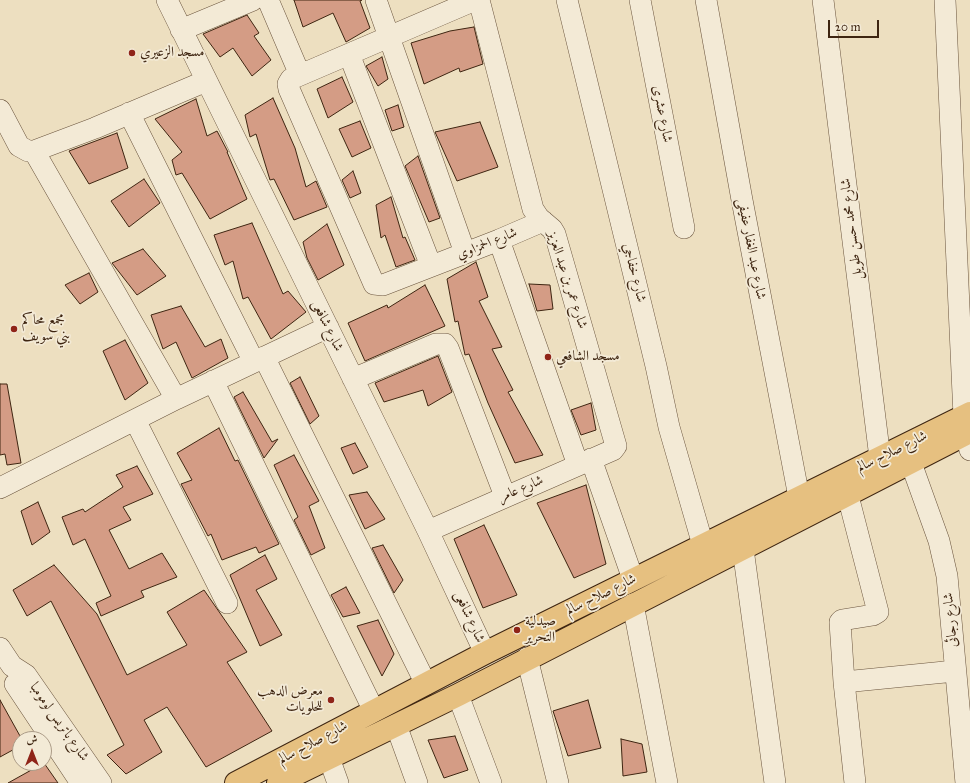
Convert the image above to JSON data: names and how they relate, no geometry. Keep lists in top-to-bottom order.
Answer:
{
  "streets": {
    "main road": ["شارع صلاح سالم"],
    "street": [
      "شارع عشرى",
      "شارع محمد حسن طويل",
      "شارع الحمزاوي",
      "شارع عبد الغفار عفيفى",
      "شارع خفاجي",
      "شارع عمر بن عبد العزيز",
      "شارع شافعى",
      "شارع عامر",
      "شارع رجائى",
      "شارع باتريس لومومبا"
    ]
  },
  "crossings": [
    ["شارع محمد حسن طويل", "شارع صلاح سالم"],
    ["شارع الحمزاوي", "شارع عمر بن عبد العزيز"],
    ["شارع عبد الغفار عفيفى", "شارع صلاح سالم"],
    ["شارع خفاجي", "شارع صلاح سالم"],
    ["شارع عمر بن عبد العزيز", "شارع عامر"],
    ["شارع شافعى", "شارع صلاح سالم"],
    ["شارع شافعى", "شارع عامر"],
    ["شارع صلاح سالم", "شارع رجائى"]
  ],
  "places": [
    "مسجد الزعيري",
    "مجمع محاكم بني سويف",
    "مسجد الشافعي",
    "صيدلية التحرير",
    "معرض الدهب للحلويات"
  ],
  "scale_bar": "20 m",
  "north": "top"
}
